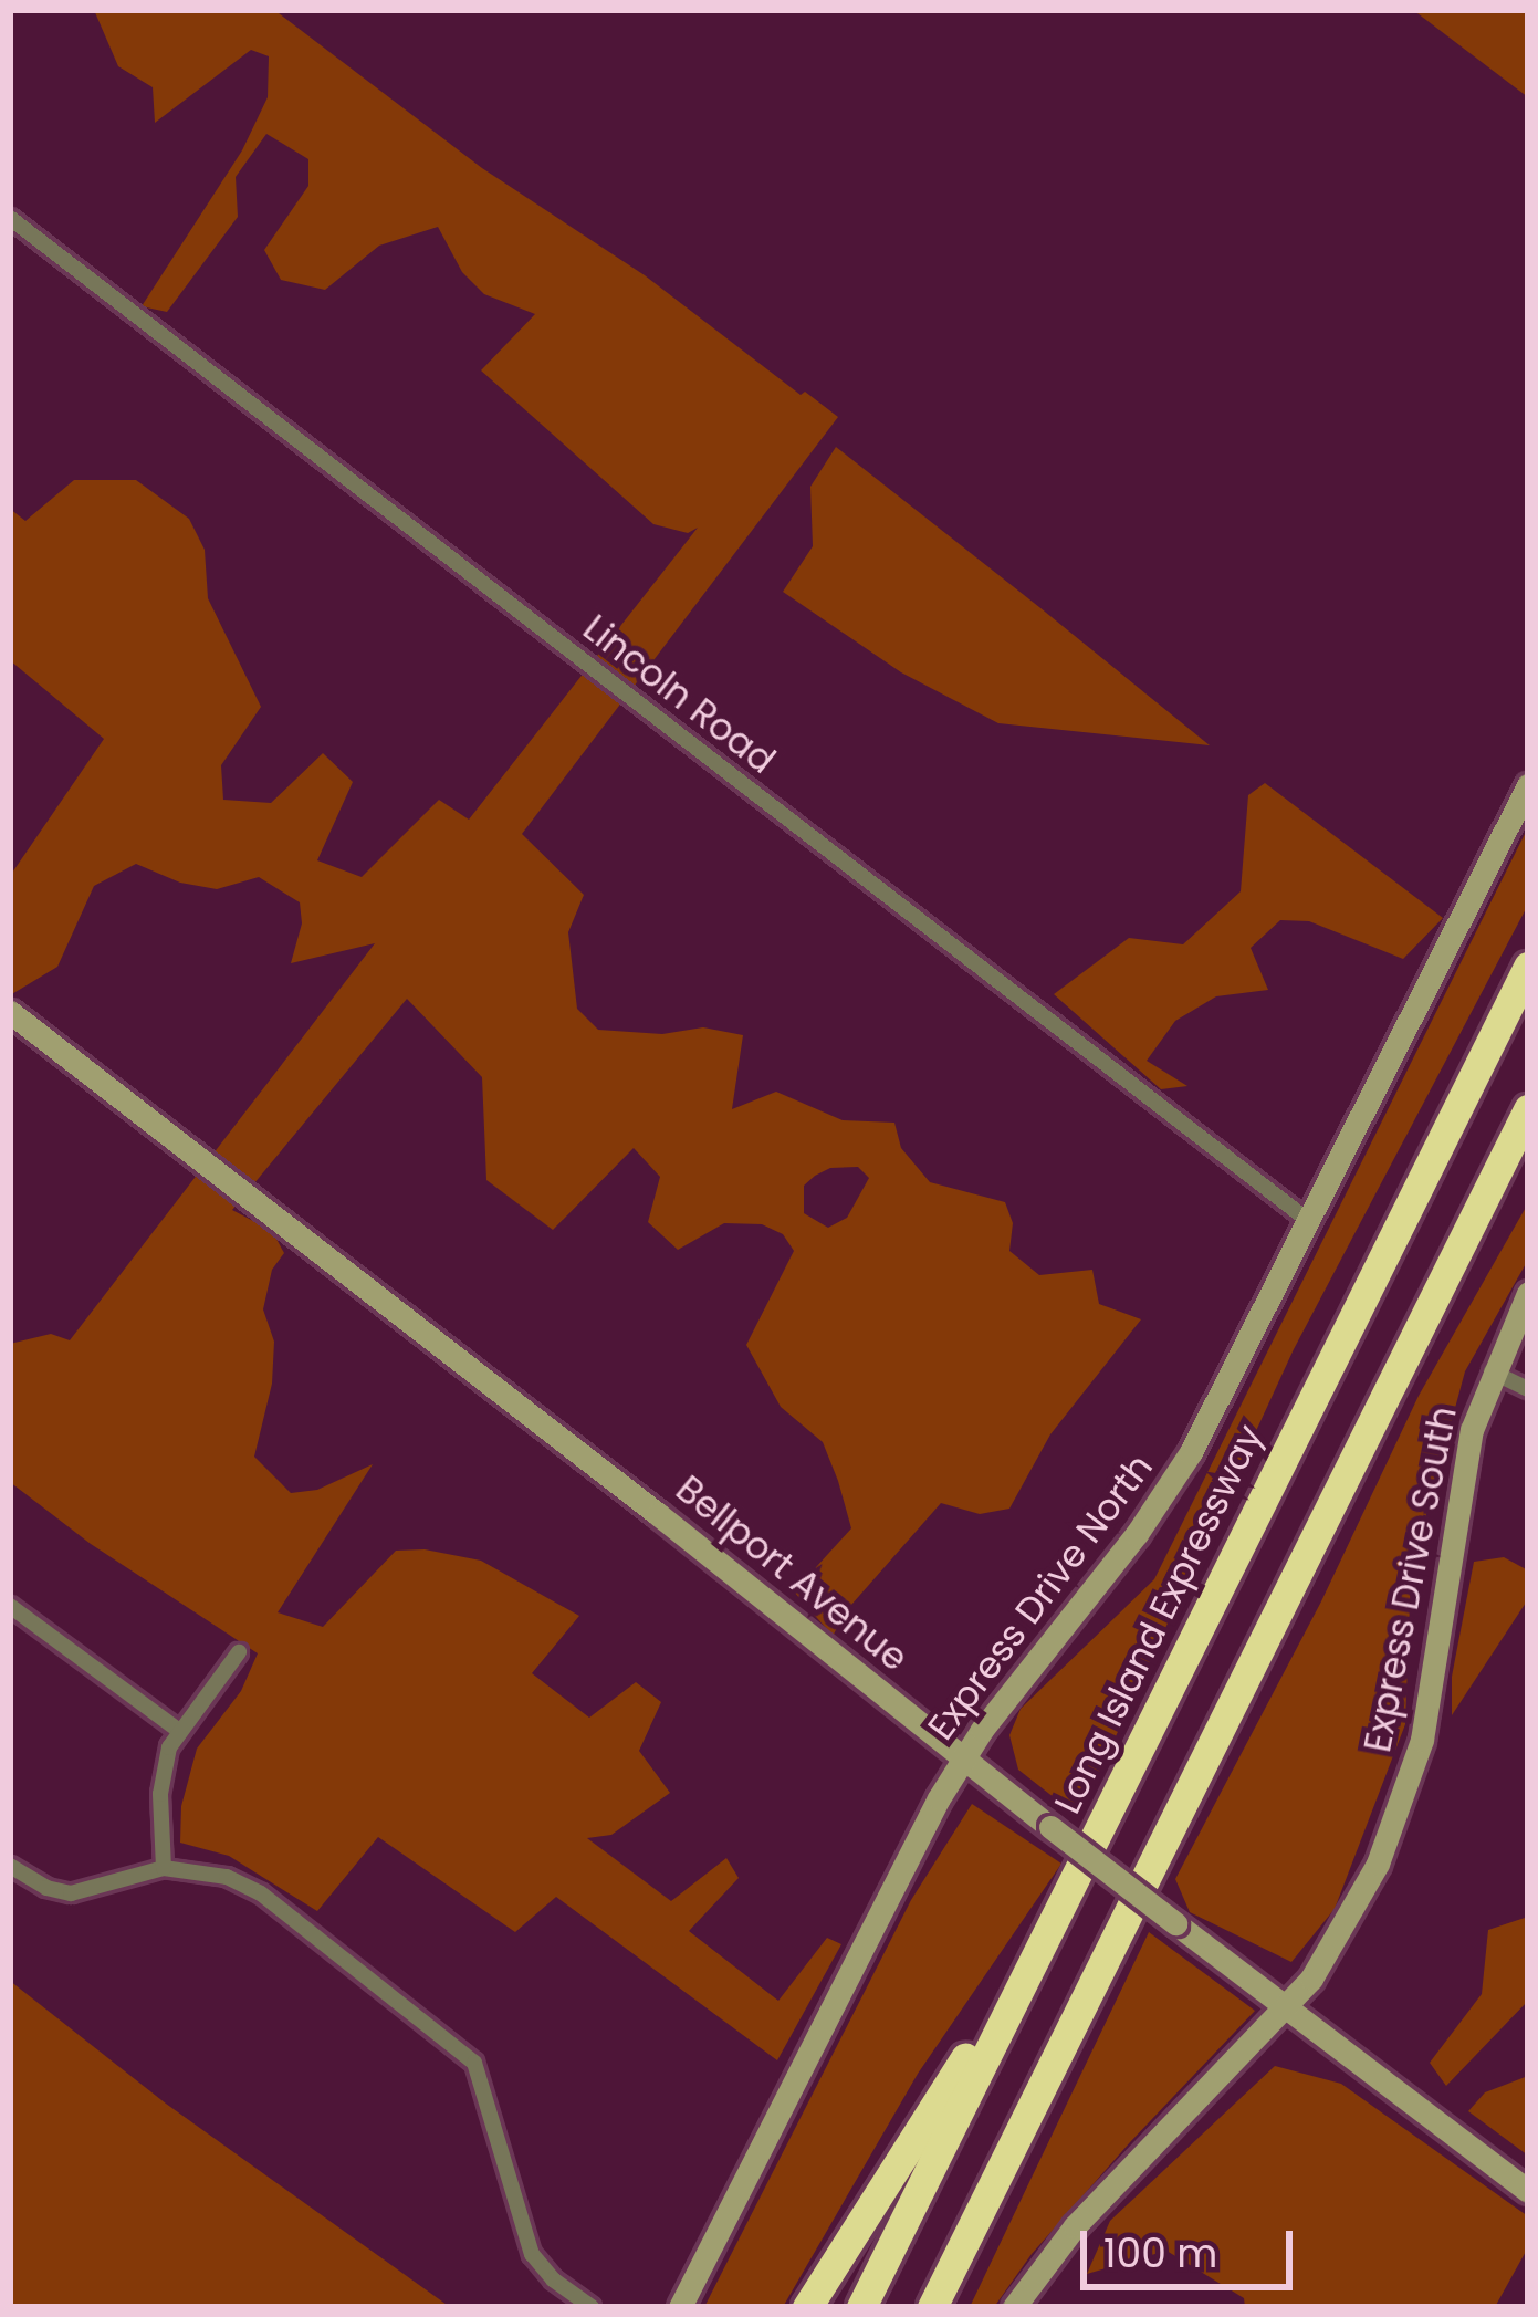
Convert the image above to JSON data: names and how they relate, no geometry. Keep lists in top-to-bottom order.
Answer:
{
  "streets": {
    "highway": ["Long Island Expressway"],
    "main road": ["Bellport Avenue", "Express Drive South", "Express Drive North"],
    "street": ["Lincoln Road"]
  },
  "crossings": [
    ["Lincoln Road", "Express Drive North"],
    ["Bellport Avenue", "Express Drive South"],
    ["Bellport Avenue", "Express Drive North"]
  ],
  "scale_bar": "100 m"
}
